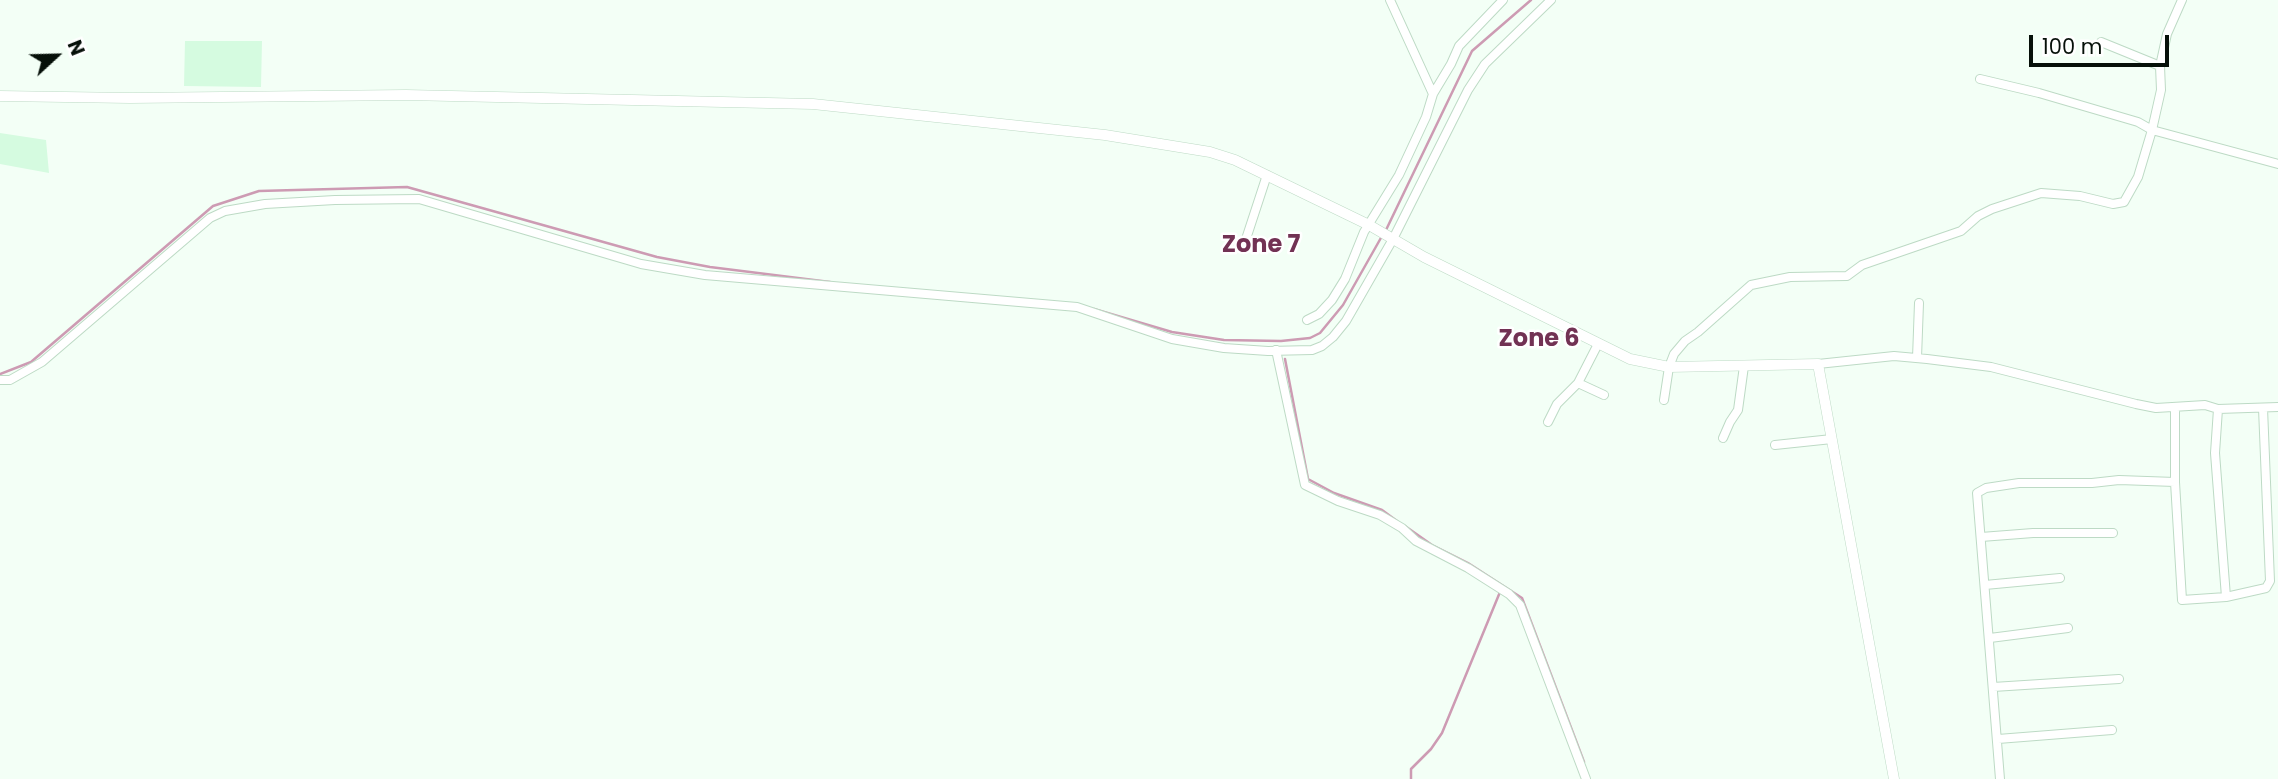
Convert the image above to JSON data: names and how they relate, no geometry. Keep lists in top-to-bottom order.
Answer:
{
  "districts": ["Zone 7", "Zone 6"],
  "scale_bar": "100 m",
  "north": "right"
}
